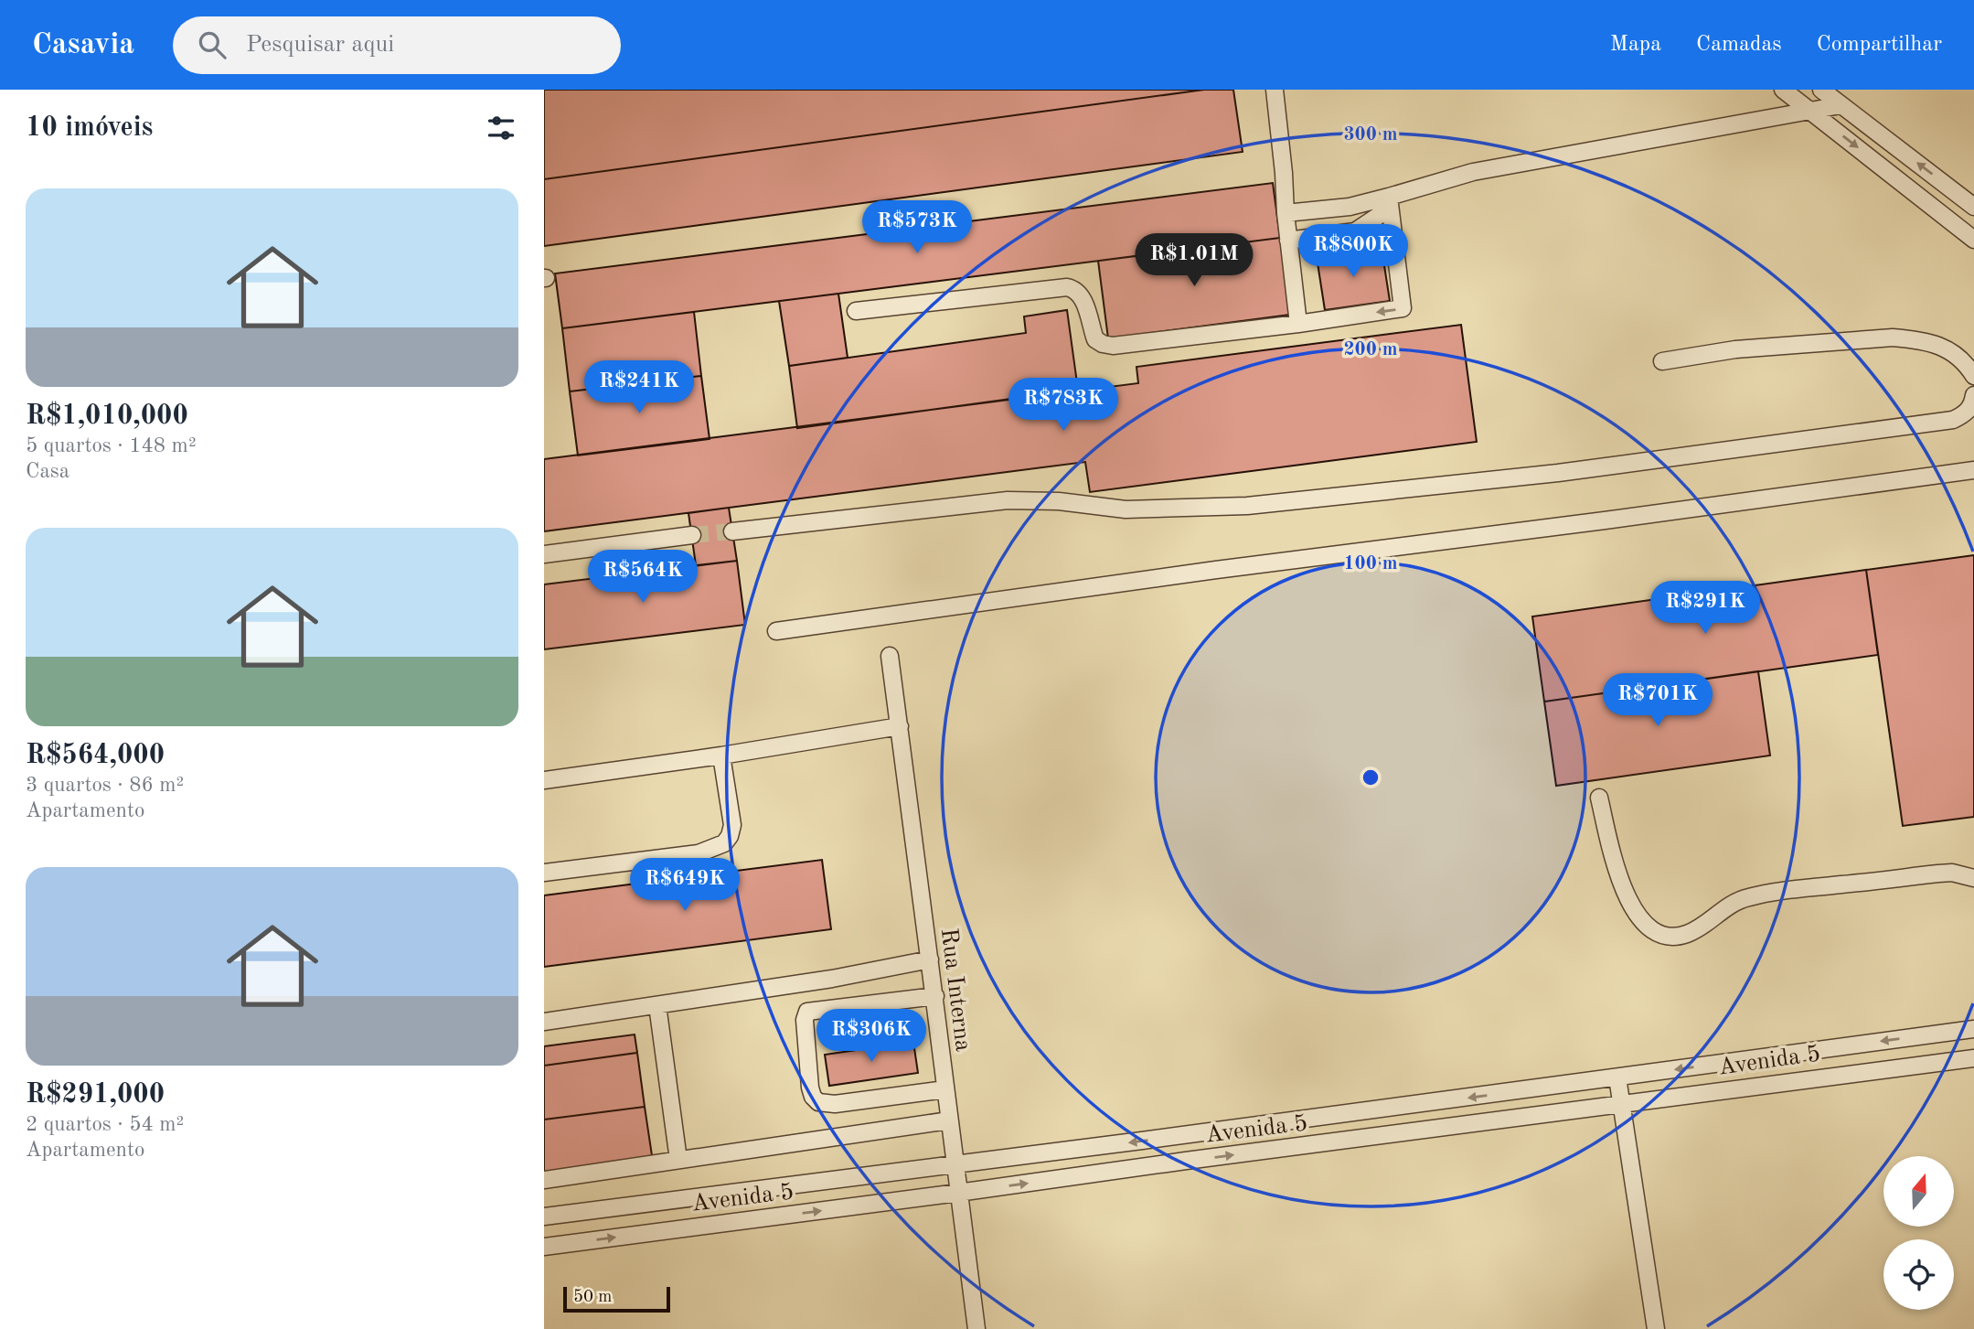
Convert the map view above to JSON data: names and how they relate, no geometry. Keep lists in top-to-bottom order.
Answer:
{
  "streets": {
    "lane": ["Rua Interna", "Avenida 5"]
  },
  "crossings": [
    ["Rua Interna", "Avenida 5"]
  ],
  "scale_bar": "50 m",
  "north": "top",
  "page": {
    "header": "Casavia",
    "search": "Pesquisar aqui",
    "nav": ["Mapa", "Camadas", "Compartilhar"],
    "heading": "10 imóveis",
    "list": [
      {
        "name": "R$1,010,000",
        "note": "5 quartos · 148 m² · Casa"
      },
      {
        "name": "R$564,000",
        "note": "3 quartos · 86 m² · Apartamento"
      },
      {
        "name": "R$291,000",
        "note": "2 quartos · 54 m² · Apartamento"
      }
    ],
    "price": [
      "R$573K",
      "R$800K",
      "R$1.01M",
      "R$241K",
      "R$783K",
      "R$564K",
      "R$291K",
      "R$701K",
      "R$649K",
      "R$306K"
    ],
    "scale": "50 m"
  },
  "rings": ["300 m", "200 m", "100 m"]
}
